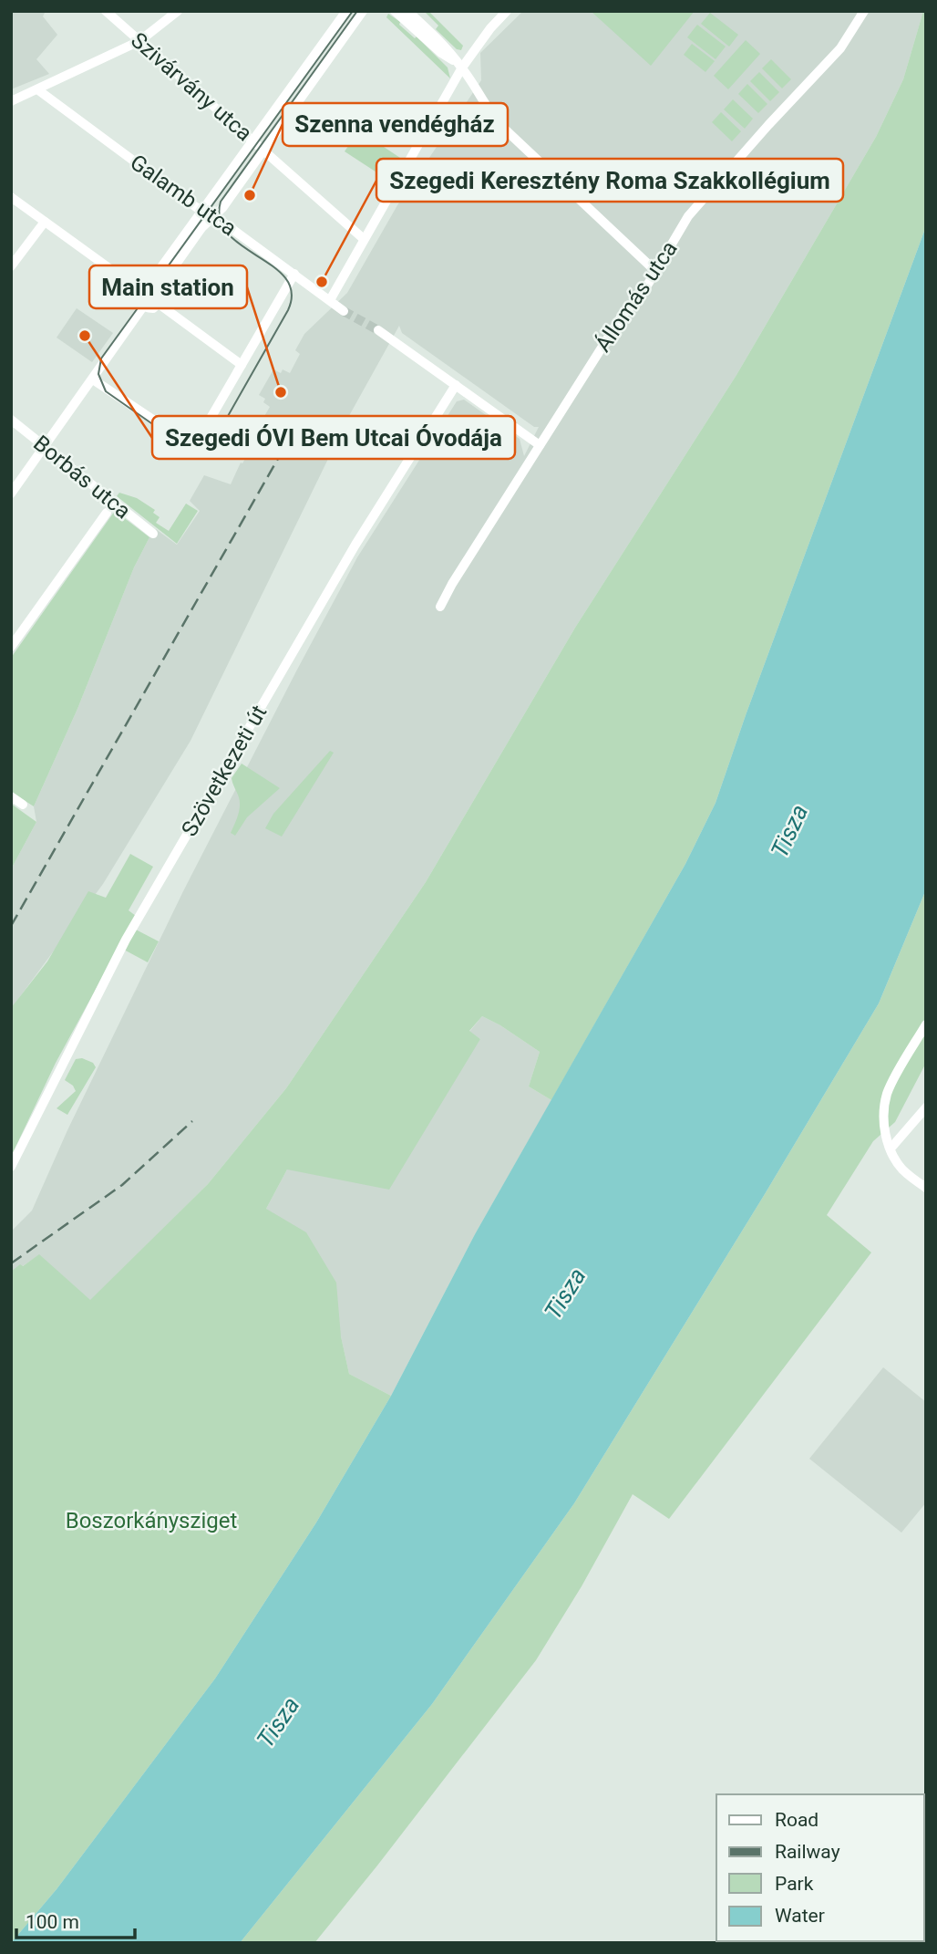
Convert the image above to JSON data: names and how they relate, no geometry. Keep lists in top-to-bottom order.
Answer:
{
  "streets": {
    "street": [
      "Szivárvány utca",
      "Galamb utca",
      "Állomás utca",
      "Borbás utca",
      "Szövetkezeti út"
    ]
  },
  "water": ["Tisza"],
  "parks": ["Boszorkánysziget"],
  "places": [
    "Szenna vendégház",
    "Szegedi Keresztény Roma Szakkollégium",
    "Szegedi ÓVI Bem Utcai Óvodája",
    "Main station"
  ],
  "legend": [
    "Road",
    "Railway",
    "Park",
    "Water"
  ],
  "scale_bar": "100 m"
}
